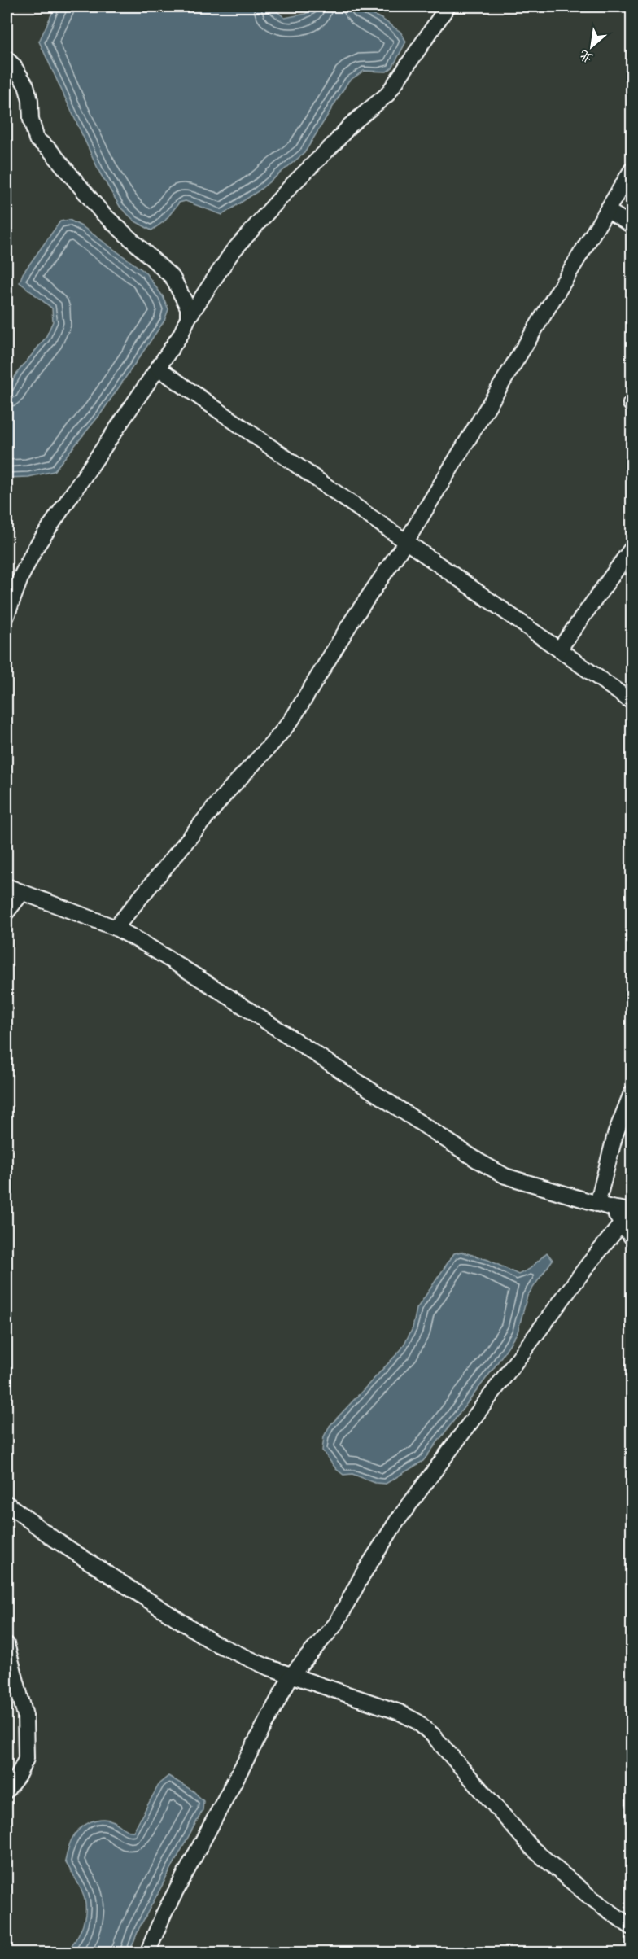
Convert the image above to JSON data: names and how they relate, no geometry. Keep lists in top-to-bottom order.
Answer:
{
  "north": "bottom left"
}
